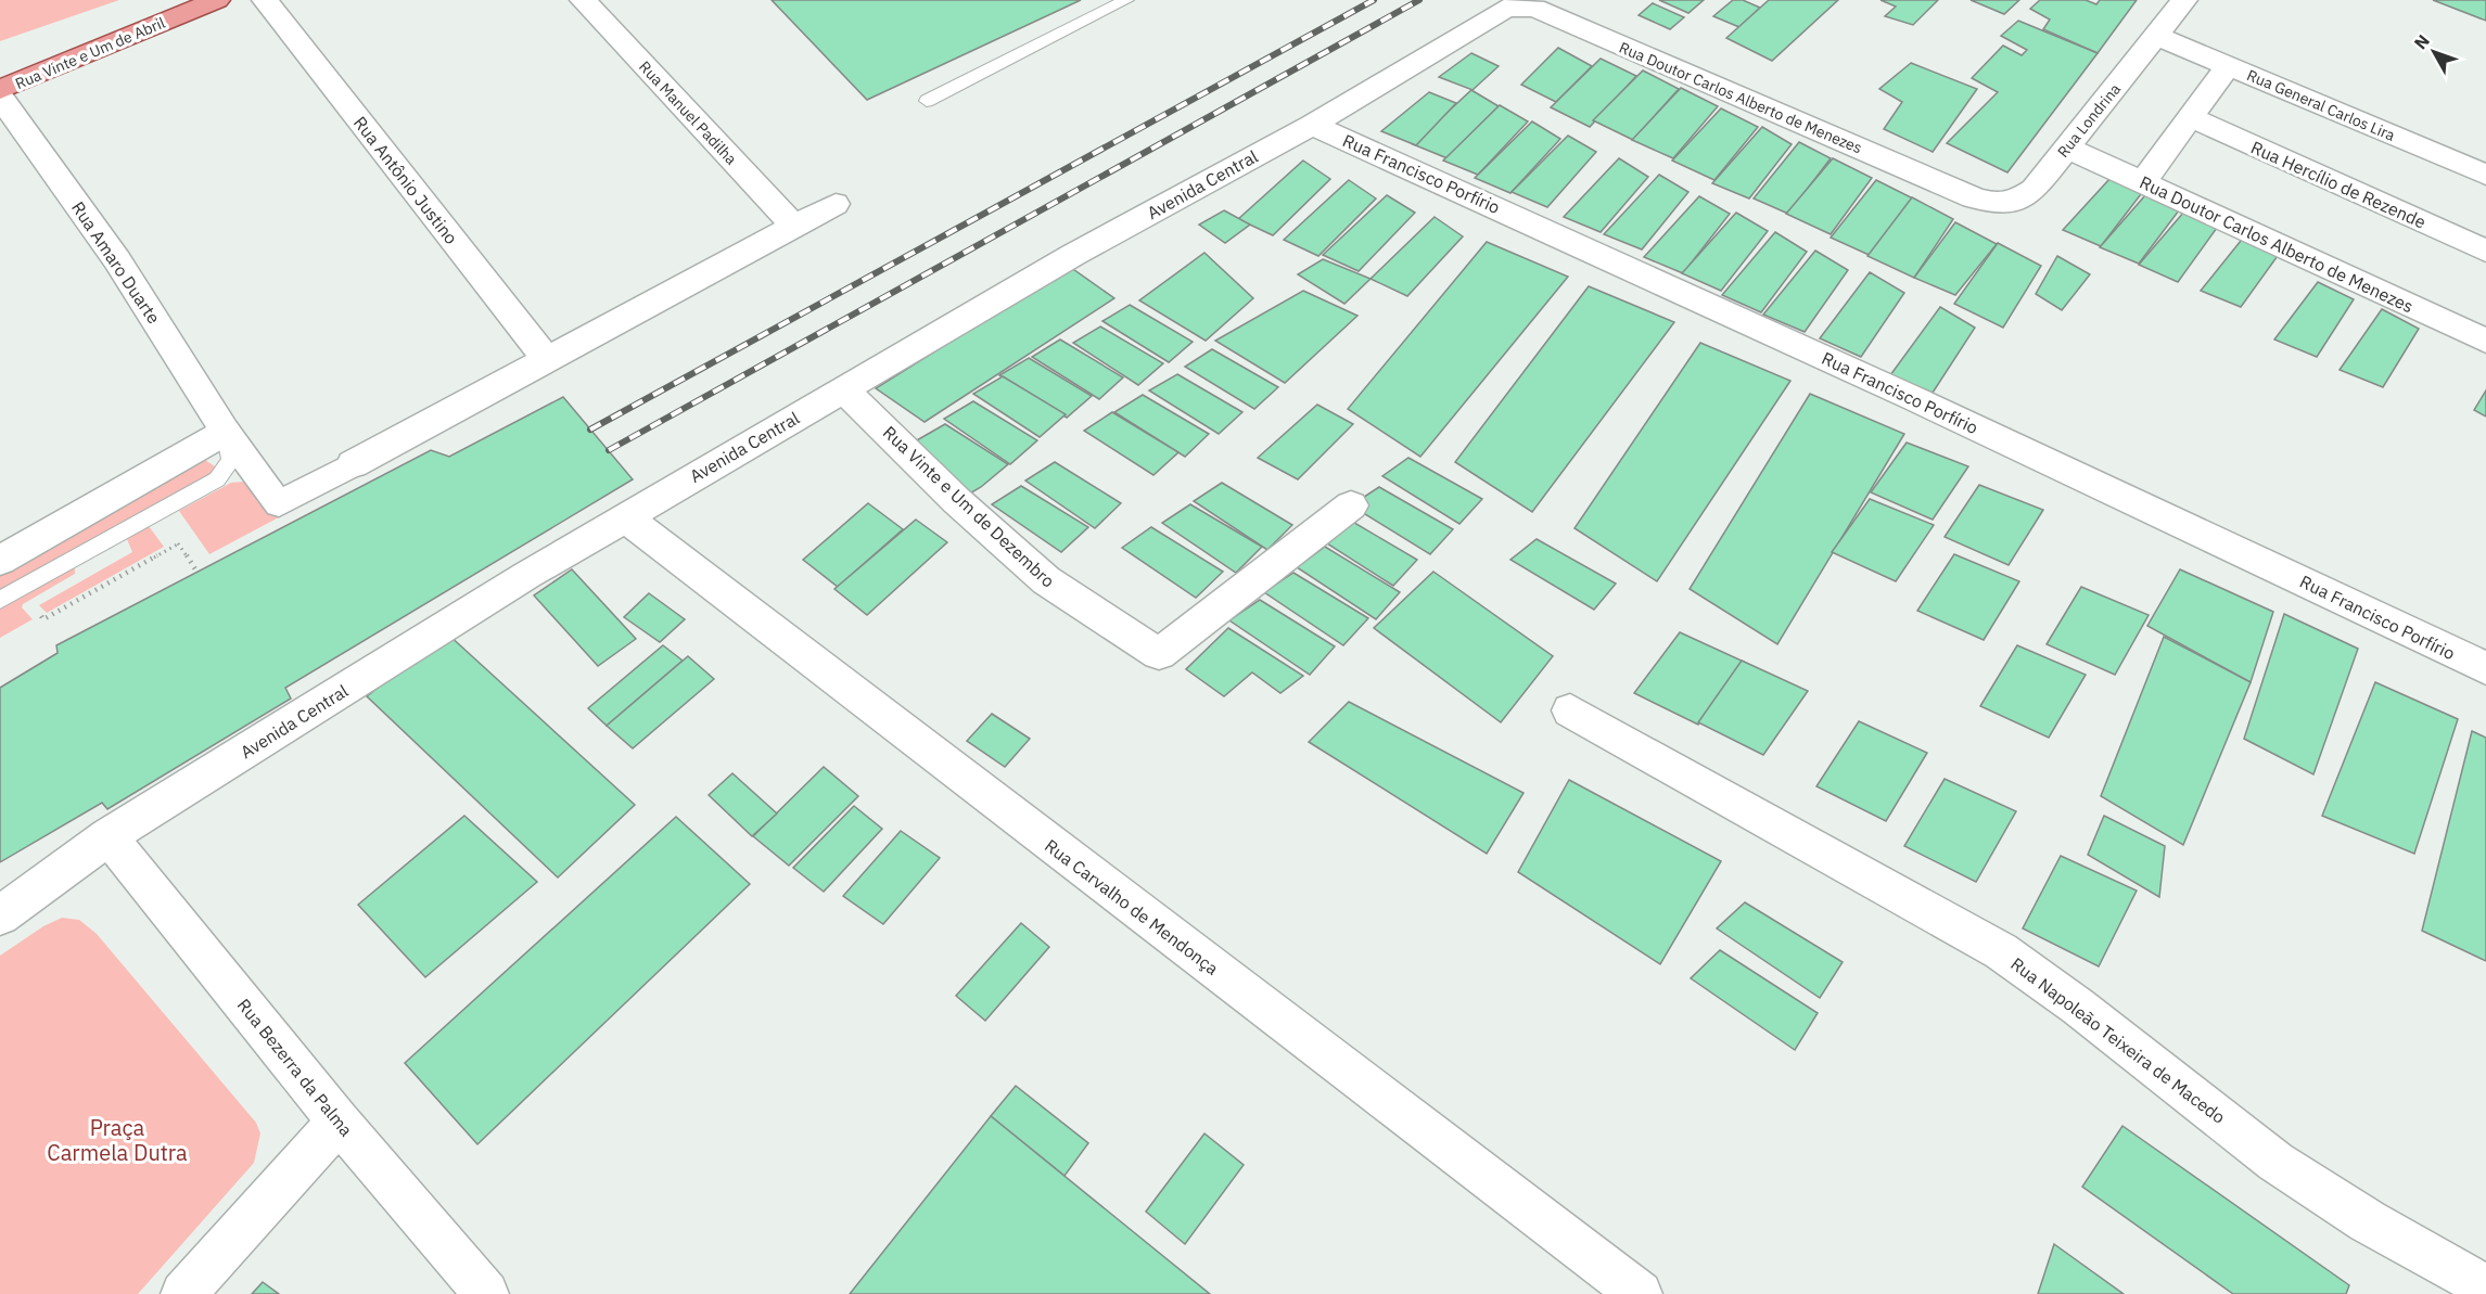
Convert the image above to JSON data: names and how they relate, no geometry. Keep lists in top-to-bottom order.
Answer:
{
  "streets": {
    "main road": ["Rua Vinte e Um de Abril"],
    "street": [
      "Rua Doutor Carlos Alberto de Menezes",
      "Rua General Carlos Lira",
      "Rua Manuel Padilha",
      "Rua Londrina",
      "Rua Francisco Porfírio",
      "Rua Antônio Justino",
      "Avenida Central",
      "Rua Hercílio de Rezende",
      "Rua Amaro Duarte",
      "Rua Vinte e Um de Dezembro",
      "Rua Carvalho de Mendonça",
      "Rua Napoleão Teixeira de Macedo",
      "Rua Bezerra da Palma"
    ]
  },
  "crossings": [
    ["Rua Doutor Carlos Alberto de Menezes", "Rua Londrina"],
    ["Rua Doutor Carlos Alberto de Menezes", "Avenida Central"],
    ["Rua General Carlos Lira", "Rua Londrina"],
    ["Rua Francisco Porfírio", "Avenida Central"],
    ["Avenida Central", "Rua Vinte e Um de Dezembro"],
    ["Avenida Central", "Rua Carvalho de Mendonça"],
    ["Avenida Central", "Rua Bezerra da Palma"]
  ],
  "parks": ["Praça Carmela Dutra"],
  "north": "top left"
}
